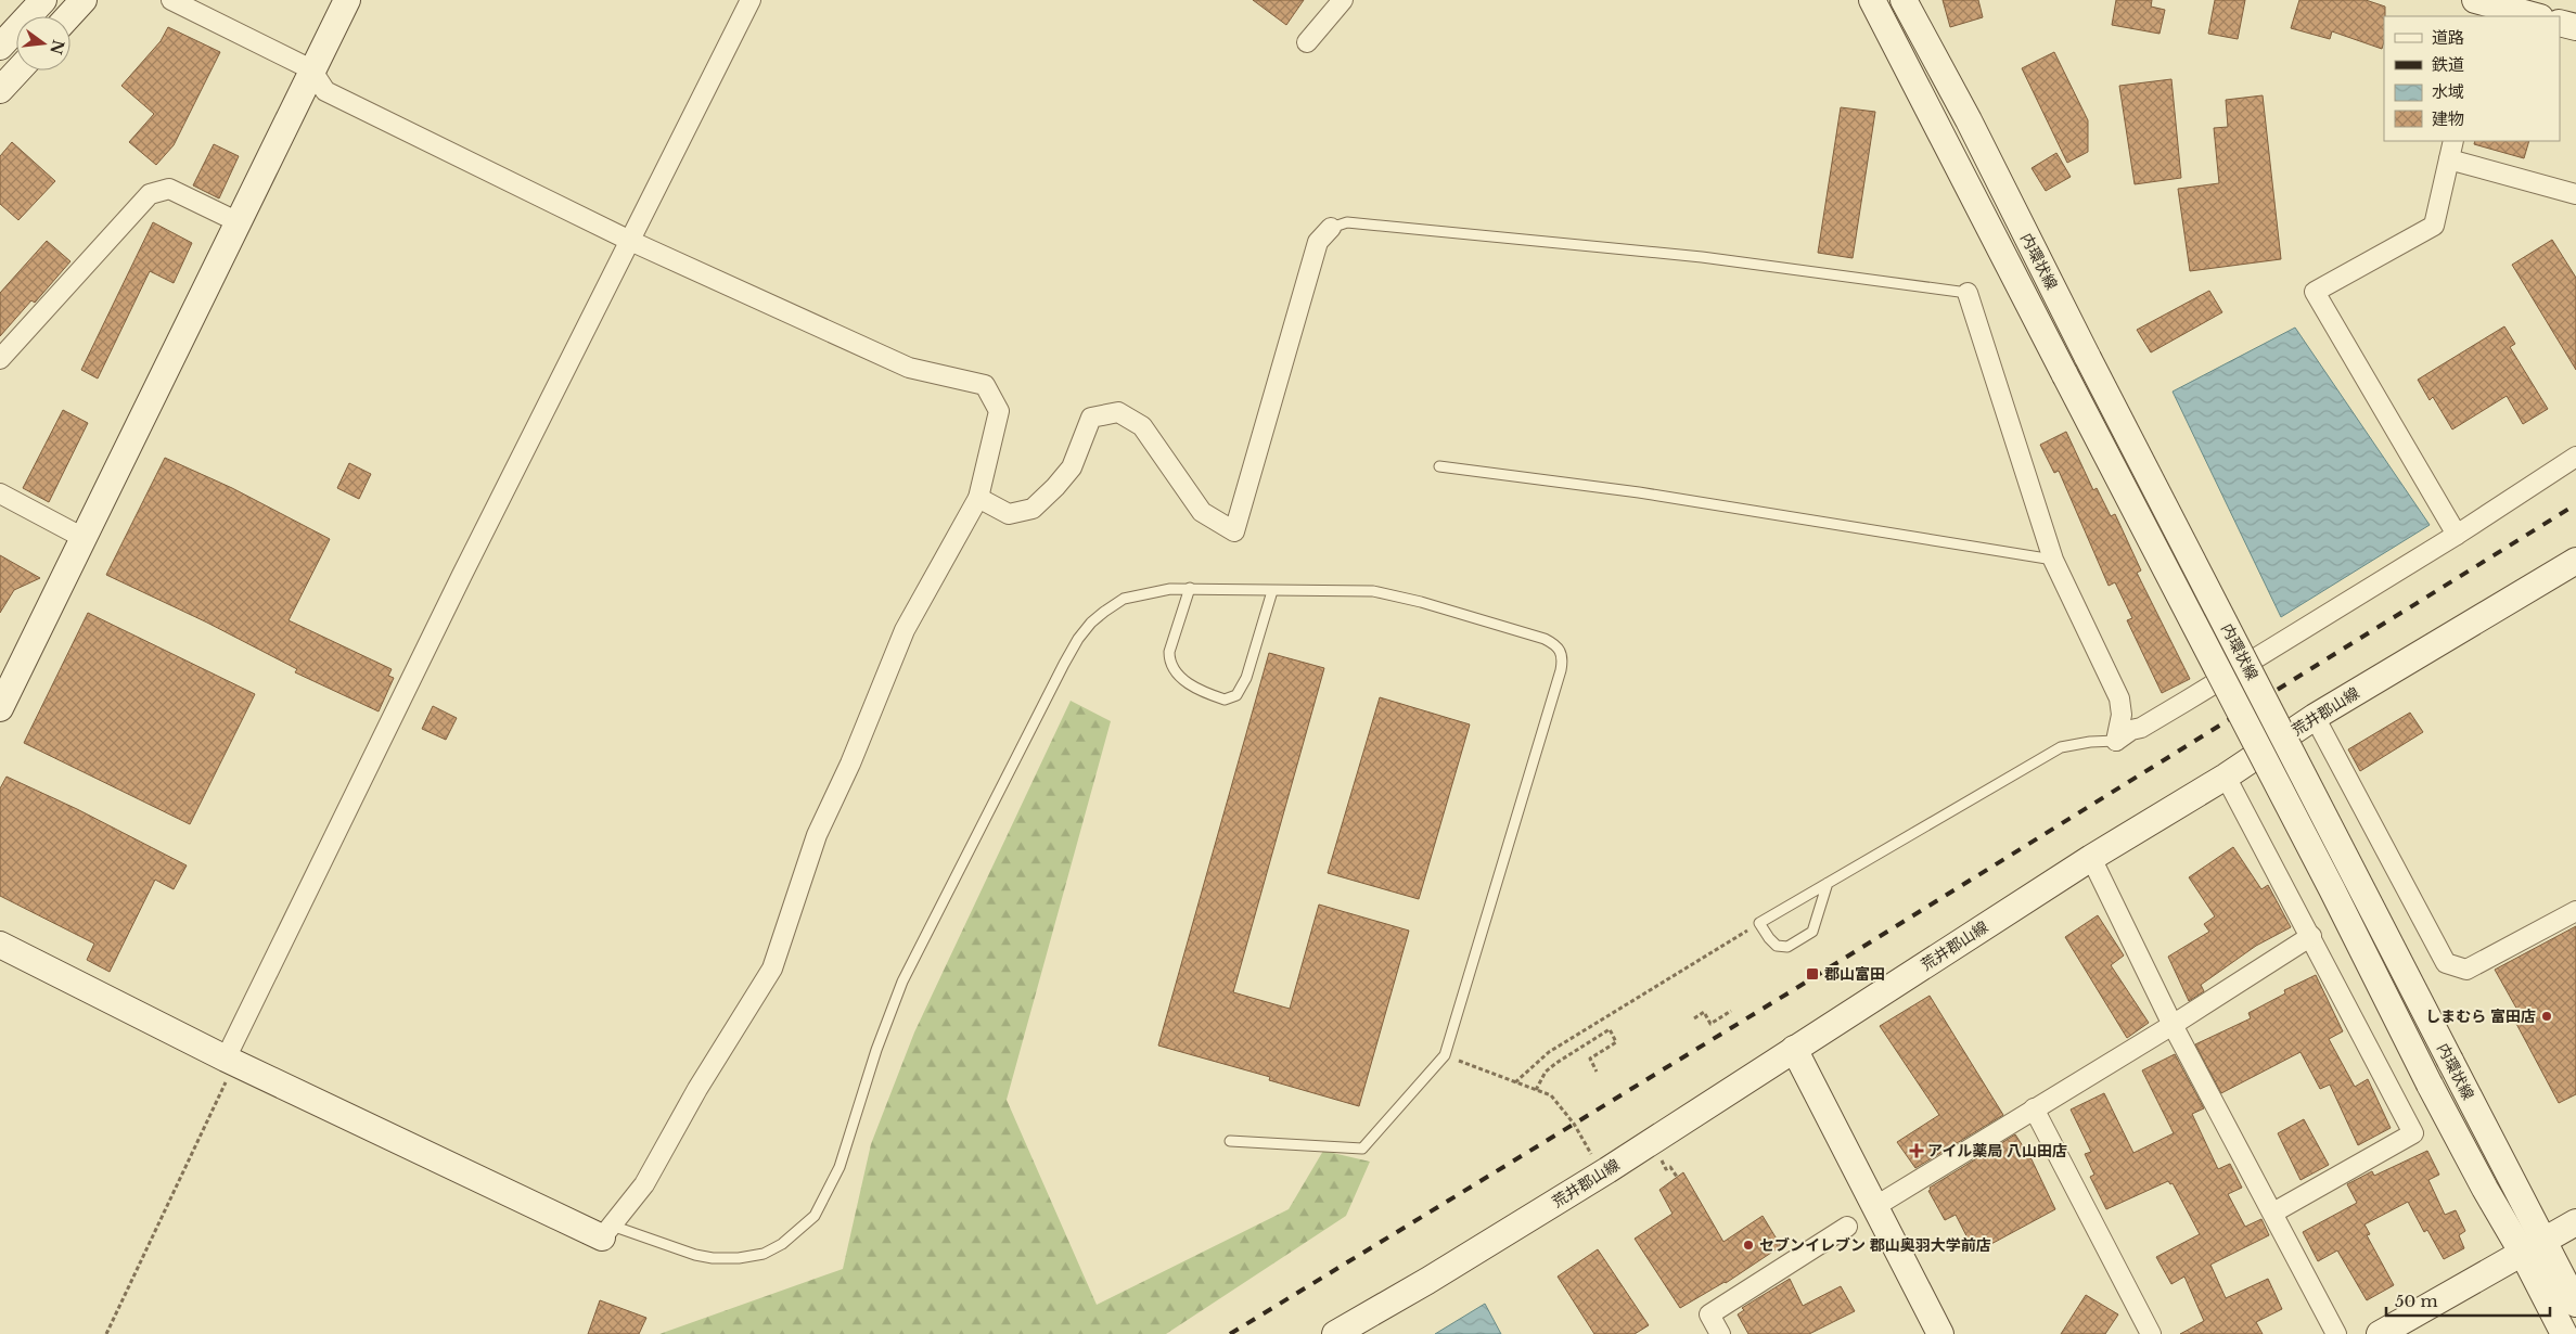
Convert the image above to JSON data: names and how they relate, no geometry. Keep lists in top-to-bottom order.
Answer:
{
  "streets": {
    "street": ["内環状線", "荒井郡山線"]
  },
  "places": {
    "transit": ["郡山富田"],
    "other": ["しまむら 富田店", "セブンイレブン 郡山奥羽大学前店"],
    "health": ["アイル薬局 八山田店"]
  },
  "legend": [
    "道路",
    "鉄道",
    "水域",
    "建物"
  ],
  "scale_bar": "50 m",
  "north": "right"
}
